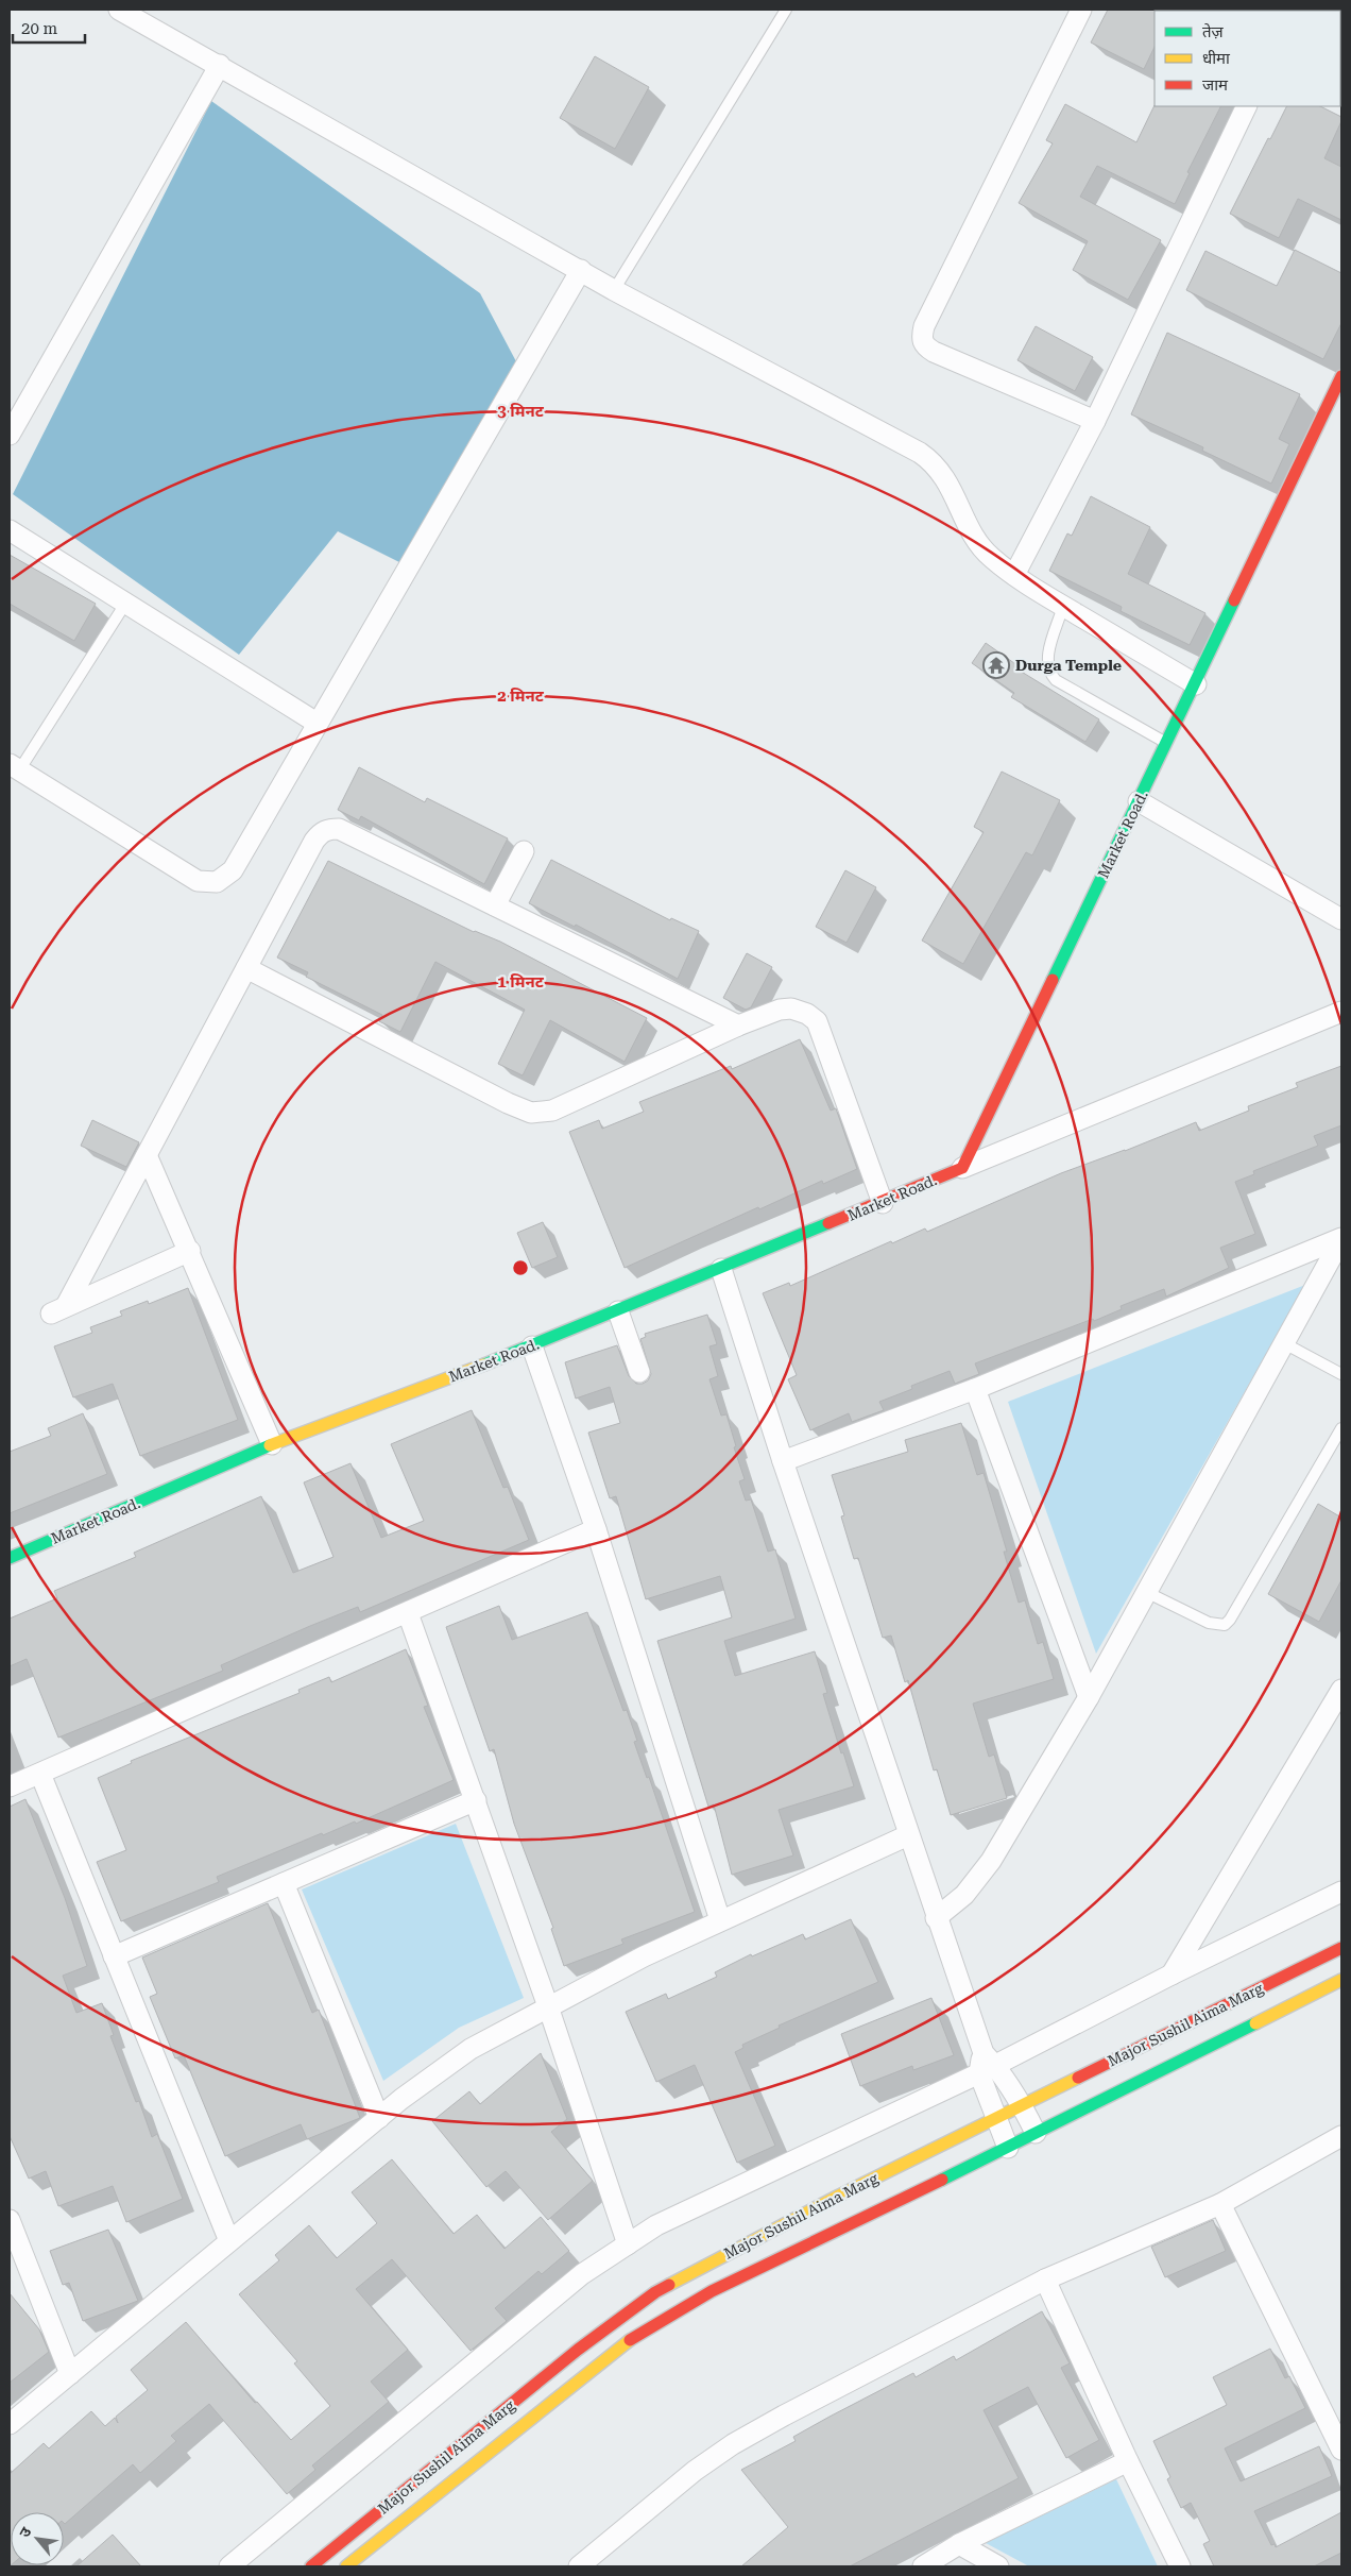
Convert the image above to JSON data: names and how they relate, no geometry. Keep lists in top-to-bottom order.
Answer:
{
  "streets": {
    "street": ["Market Road.", "Major Sushil Aima Marg"]
  },
  "places": {
    "temple": ["Durga Temple"]
  },
  "legend": ["तेज़", "धीमा", "जाम"],
  "scale_bar": "20 m",
  "north": "top left",
  "rings": ["3 मिनट", "2 मिनट", "1 मिनट"]
}
